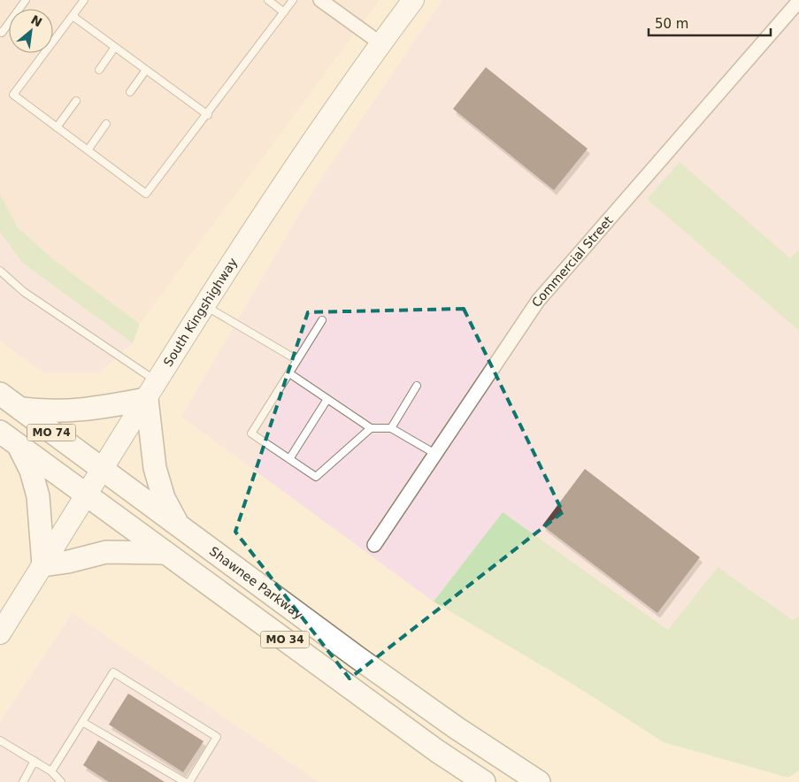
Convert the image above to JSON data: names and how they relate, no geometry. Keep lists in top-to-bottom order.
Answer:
{
  "streets": {
    "highway": ["MO 74", "Shawnee Parkway", "MO 34"],
    "main road": ["South Kingshighway"],
    "street": ["Commercial Street"]
  },
  "crossings": [
    ["South Kingshighway", "MO 74"],
    ["South Kingshighway", "Shawnee Parkway"],
    ["South Kingshighway", "MO 34"],
    ["MO 74", "MO 34"],
    ["Shawnee Parkway", "MO 34"]
  ],
  "scale_bar": "50 m",
  "north": "top right"
}
